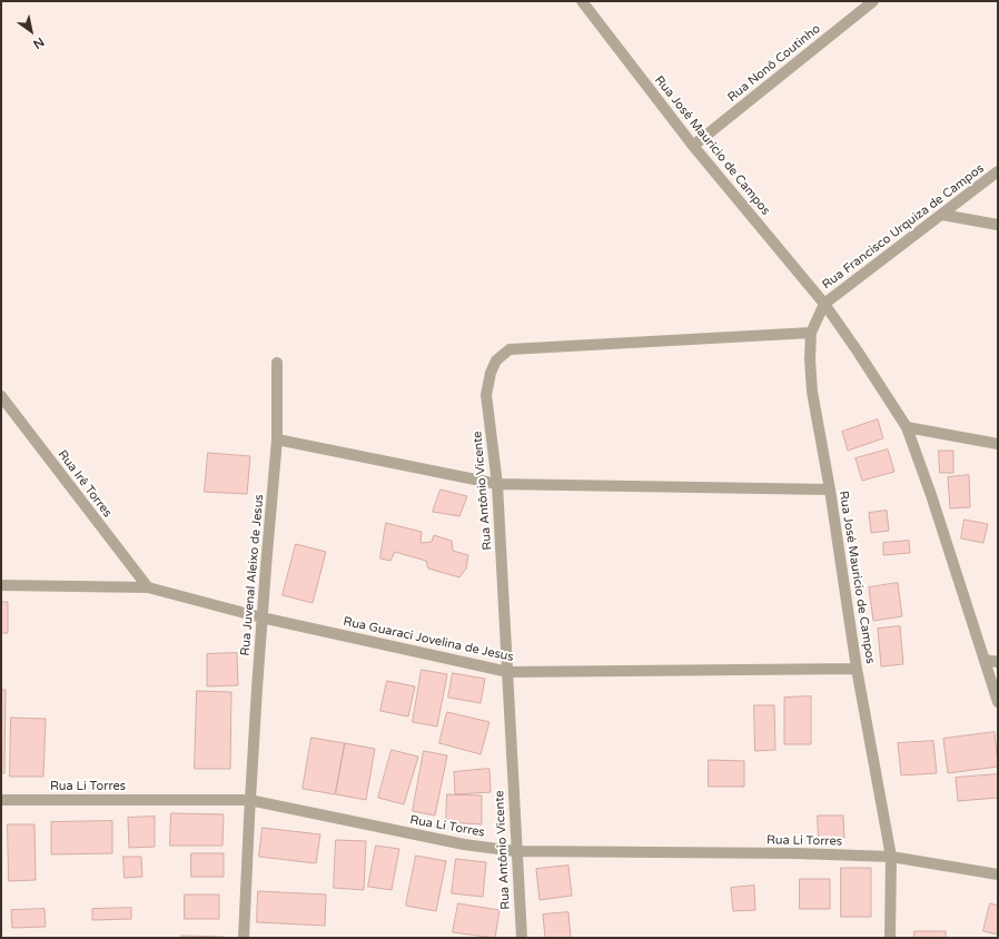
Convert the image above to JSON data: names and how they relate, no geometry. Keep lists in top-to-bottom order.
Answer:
{
  "streets": {
    "street": [
      "Rua Nonô Coutinho",
      "Rua José Mauricio de Campos",
      "Rua Francisco Urquiza de Campos",
      "Rua Irê Torres",
      "Rua Antônio Vicente",
      "Rua Juvenal Aleixo de Jesus",
      "Rua Guaraci Jovelina de Jesus",
      "Rua Li Torres"
    ]
  },
  "crossings": [
    ["Rua Nonô Coutinho", "Rua José Mauricio de Campos"],
    ["Rua José Mauricio de Campos", "Rua Francisco Urquiza de Campos"],
    ["Rua José Mauricio de Campos", "Rua Antônio Vicente"],
    ["Rua José Mauricio de Campos", "Rua Guaraci Jovelina de Jesus"],
    ["Rua José Mauricio de Campos", "Rua Li Torres"],
    ["Rua Irê Torres", "Rua Guaraci Jovelina de Jesus"],
    ["Rua Antônio Vicente", "Rua Guaraci Jovelina de Jesus"],
    ["Rua Antônio Vicente", "Rua Li Torres"],
    ["Rua Juvenal Aleixo de Jesus", "Rua Guaraci Jovelina de Jesus"],
    ["Rua Juvenal Aleixo de Jesus", "Rua Li Torres"]
  ],
  "north": "bottom right"
}
